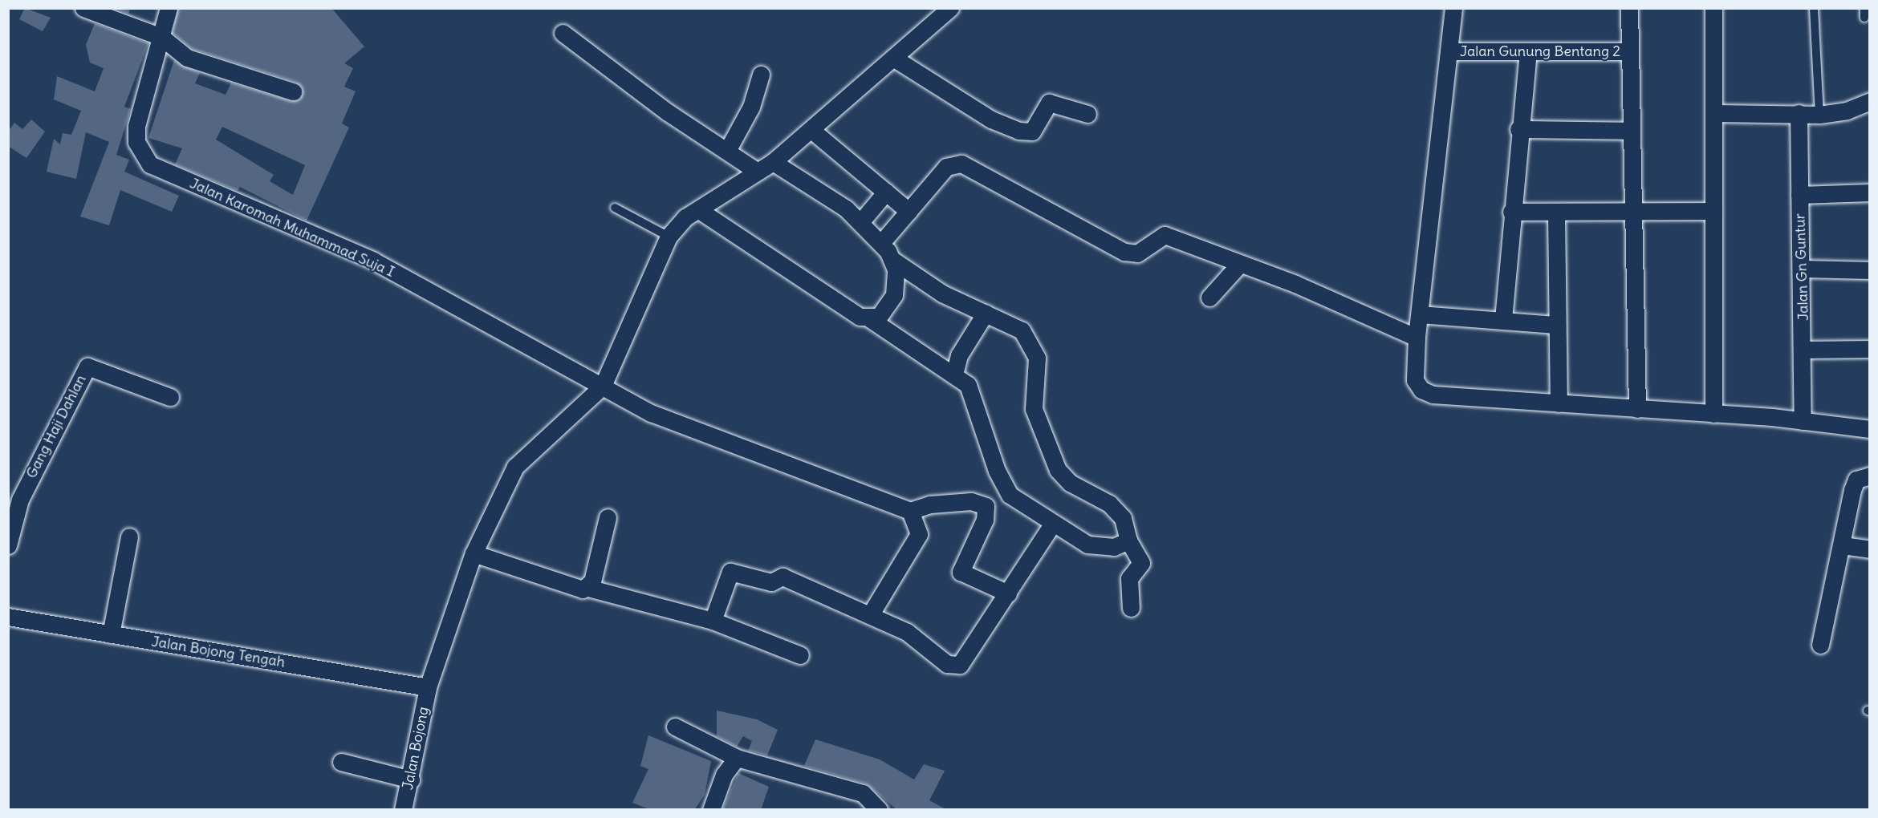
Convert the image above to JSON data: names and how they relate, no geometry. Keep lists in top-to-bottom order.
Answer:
{
  "streets": {
    "street": [
      "Jalan Gunung Bentang 2",
      "Jalan Karomah Muhammad Suja I",
      "Jalan Gn Guntur",
      "Gang Haji Dahlan",
      "Jalan Bojong Tengah",
      "Jalan Bojong"
    ]
  },
  "crossings": [
    ["Jalan Karomah Muhammad Suja I", "Jalan Bojong"],
    ["Jalan Bojong Tengah", "Jalan Bojong"]
  ]
}
